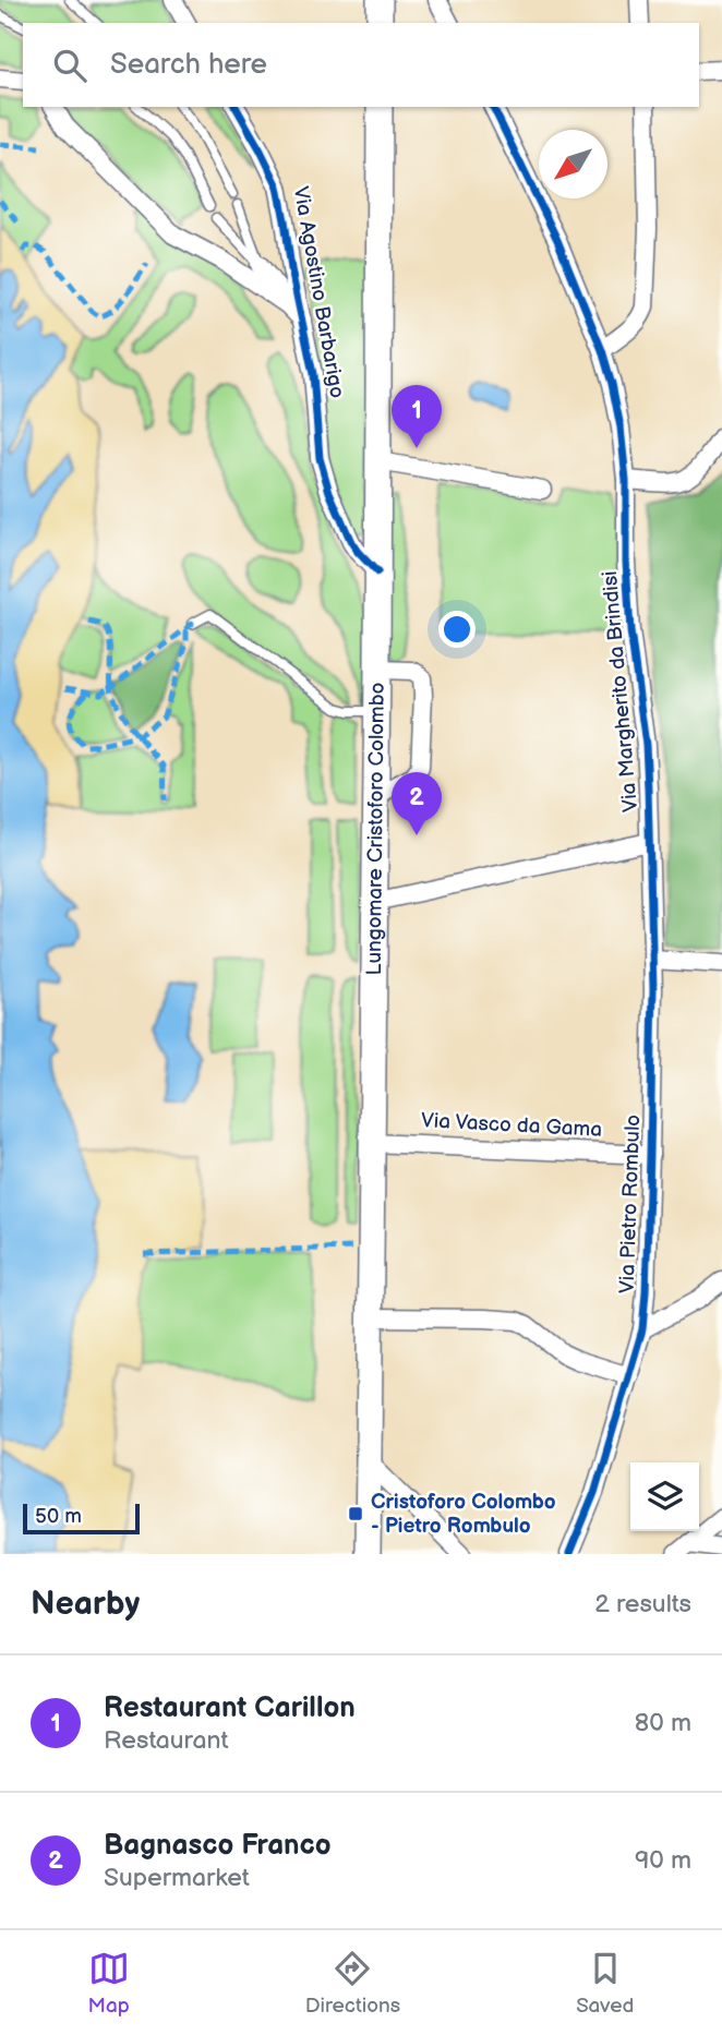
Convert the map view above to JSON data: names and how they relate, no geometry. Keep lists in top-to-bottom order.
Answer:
{
  "streets": {
    "main road": ["Lungomare Cristoforo Colombo"],
    "street": [
      "Via Agostino Barbarigo",
      "Via Margherito da Brindisi",
      "Via Vasco da Gama",
      "Via Pietro Rombulo"
    ]
  },
  "crossings": [
    ["Via Agostino Barbarigo", "Lungomare Cristoforo Colombo"],
    ["Via Margherito da Brindisi", "Via Pietro Rombulo"],
    ["Lungomare Cristoforo Colombo", "Via Vasco da Gama"],
    ["Via Vasco da Gama", "Via Pietro Rombulo"]
  ],
  "places": {
    "transit": ["Cristoforo Colombo - Pietro Rombulo"]
  },
  "scale_bar": "50 m",
  "north": "bottom left",
  "page": {
    "search": "Search here",
    "pins": ["1", "2"],
    "scale": "50 m",
    "heading": ["Nearby", "2 results"],
    "list": [
      {
        "mark": "1",
        "name": "Restaurant Carillon",
        "note": "Restaurant",
        "value": "80 m"
      },
      {
        "mark": "2",
        "name": "Bagnasco Franco",
        "note": "Supermarket",
        "value": "90 m"
      }
    ],
    "nav": ["Map", "Directions", "Saved"]
  }
}
